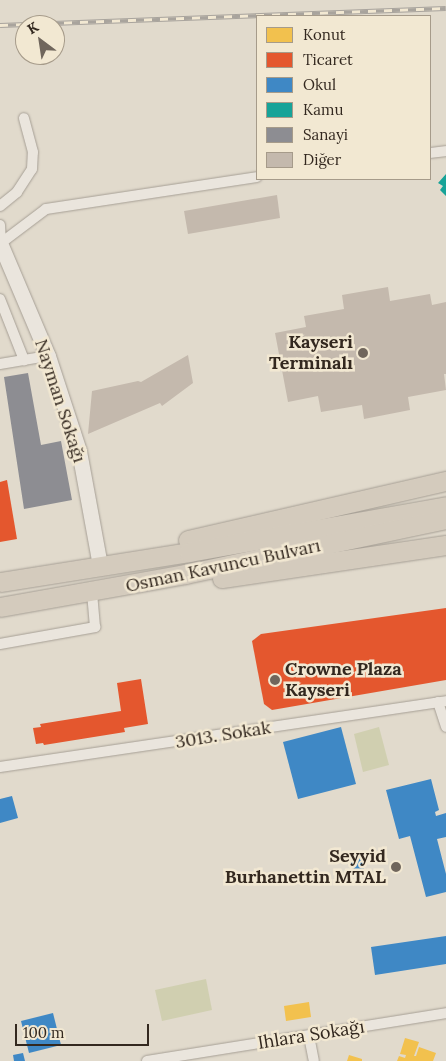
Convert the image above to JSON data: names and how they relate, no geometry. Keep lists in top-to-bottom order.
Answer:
{
  "streets": {
    "highway": ["Osman Kavuncu Bulvarı"],
    "street": ["Nayman Sokağı", "3013. Sokak", "Ihlara Sokağı"]
  },
  "crossings": [
    ["Nayman Sokağı", "Osman Kavuncu Bulvarı"]
  ],
  "places": ["Kayseri Terminalı", "Crowne Plaza Kayseri", "Seyyid Burhanettin MTAL"],
  "legend": [
    "Konut",
    "Ticaret",
    "Okul",
    "Kamu",
    "Sanayi",
    "Diğer"
  ],
  "scale_bar": "100 m",
  "north": "top left"
}
